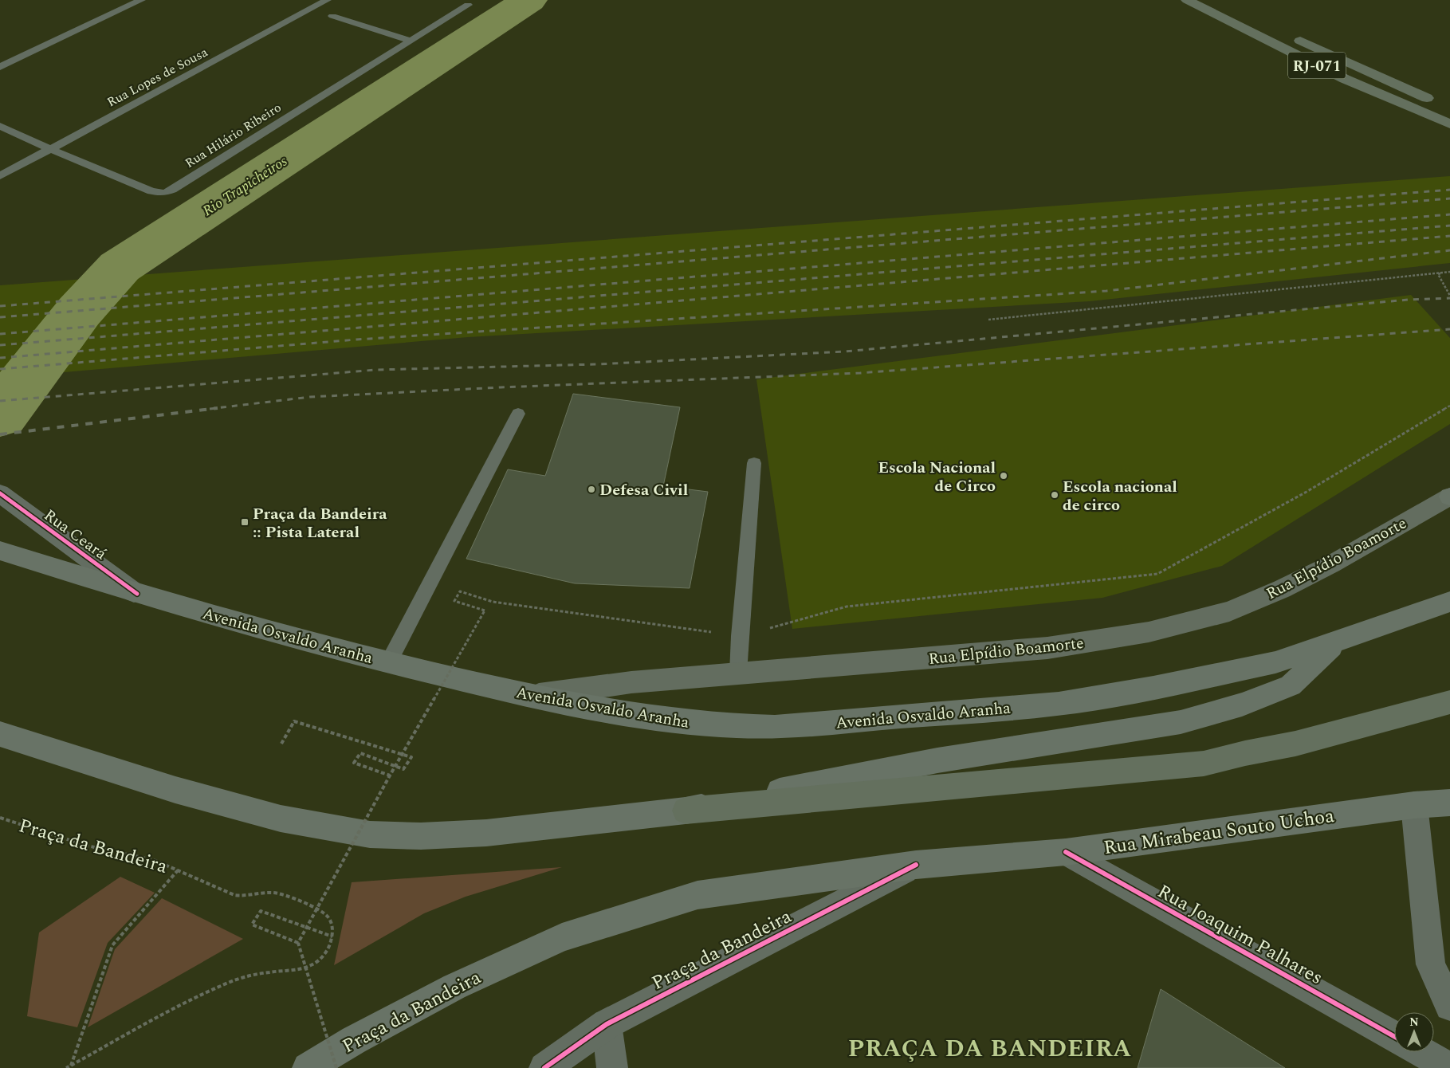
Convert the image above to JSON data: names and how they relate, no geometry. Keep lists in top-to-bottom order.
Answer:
{
  "streets": {
    "highway": ["RJ-071"],
    "main road": [
      "Rua Elpídio Boamorte",
      "Avenida Osvaldo Aranha",
      "Rua Mirabeau Souto Uchoa",
      "Praça da Bandeira"
    ],
    "street": ["Rua Ceará", "Rua Joaquim Palhares"],
    "lane": ["Rua Lopes de Sousa", "Rua Hilário Ribeiro"]
  },
  "crossings": [
    ["Rua Lopes de Sousa", "Rua Hilário Ribeiro"],
    ["Rua Ceará", "Avenida Osvaldo Aranha"],
    ["Rua Elpídio Boamorte", "Avenida Osvaldo Aranha"],
    ["Rua Mirabeau Souto Uchoa", "Praça da Bandeira"],
    ["Rua Mirabeau Souto Uchoa", "Rua Joaquim Palhares"]
  ],
  "districts": ["PRAÇA DA BANDEIRA"],
  "water": ["Rio Trapicheiros"],
  "places": {
    "other": ["Escola Nacional de Circo", "Defesa Civil", "Escola nacional de circo"],
    "transit": ["Praça da Bandeira :: Pista Lateral"]
  },
  "north": "top"
}
